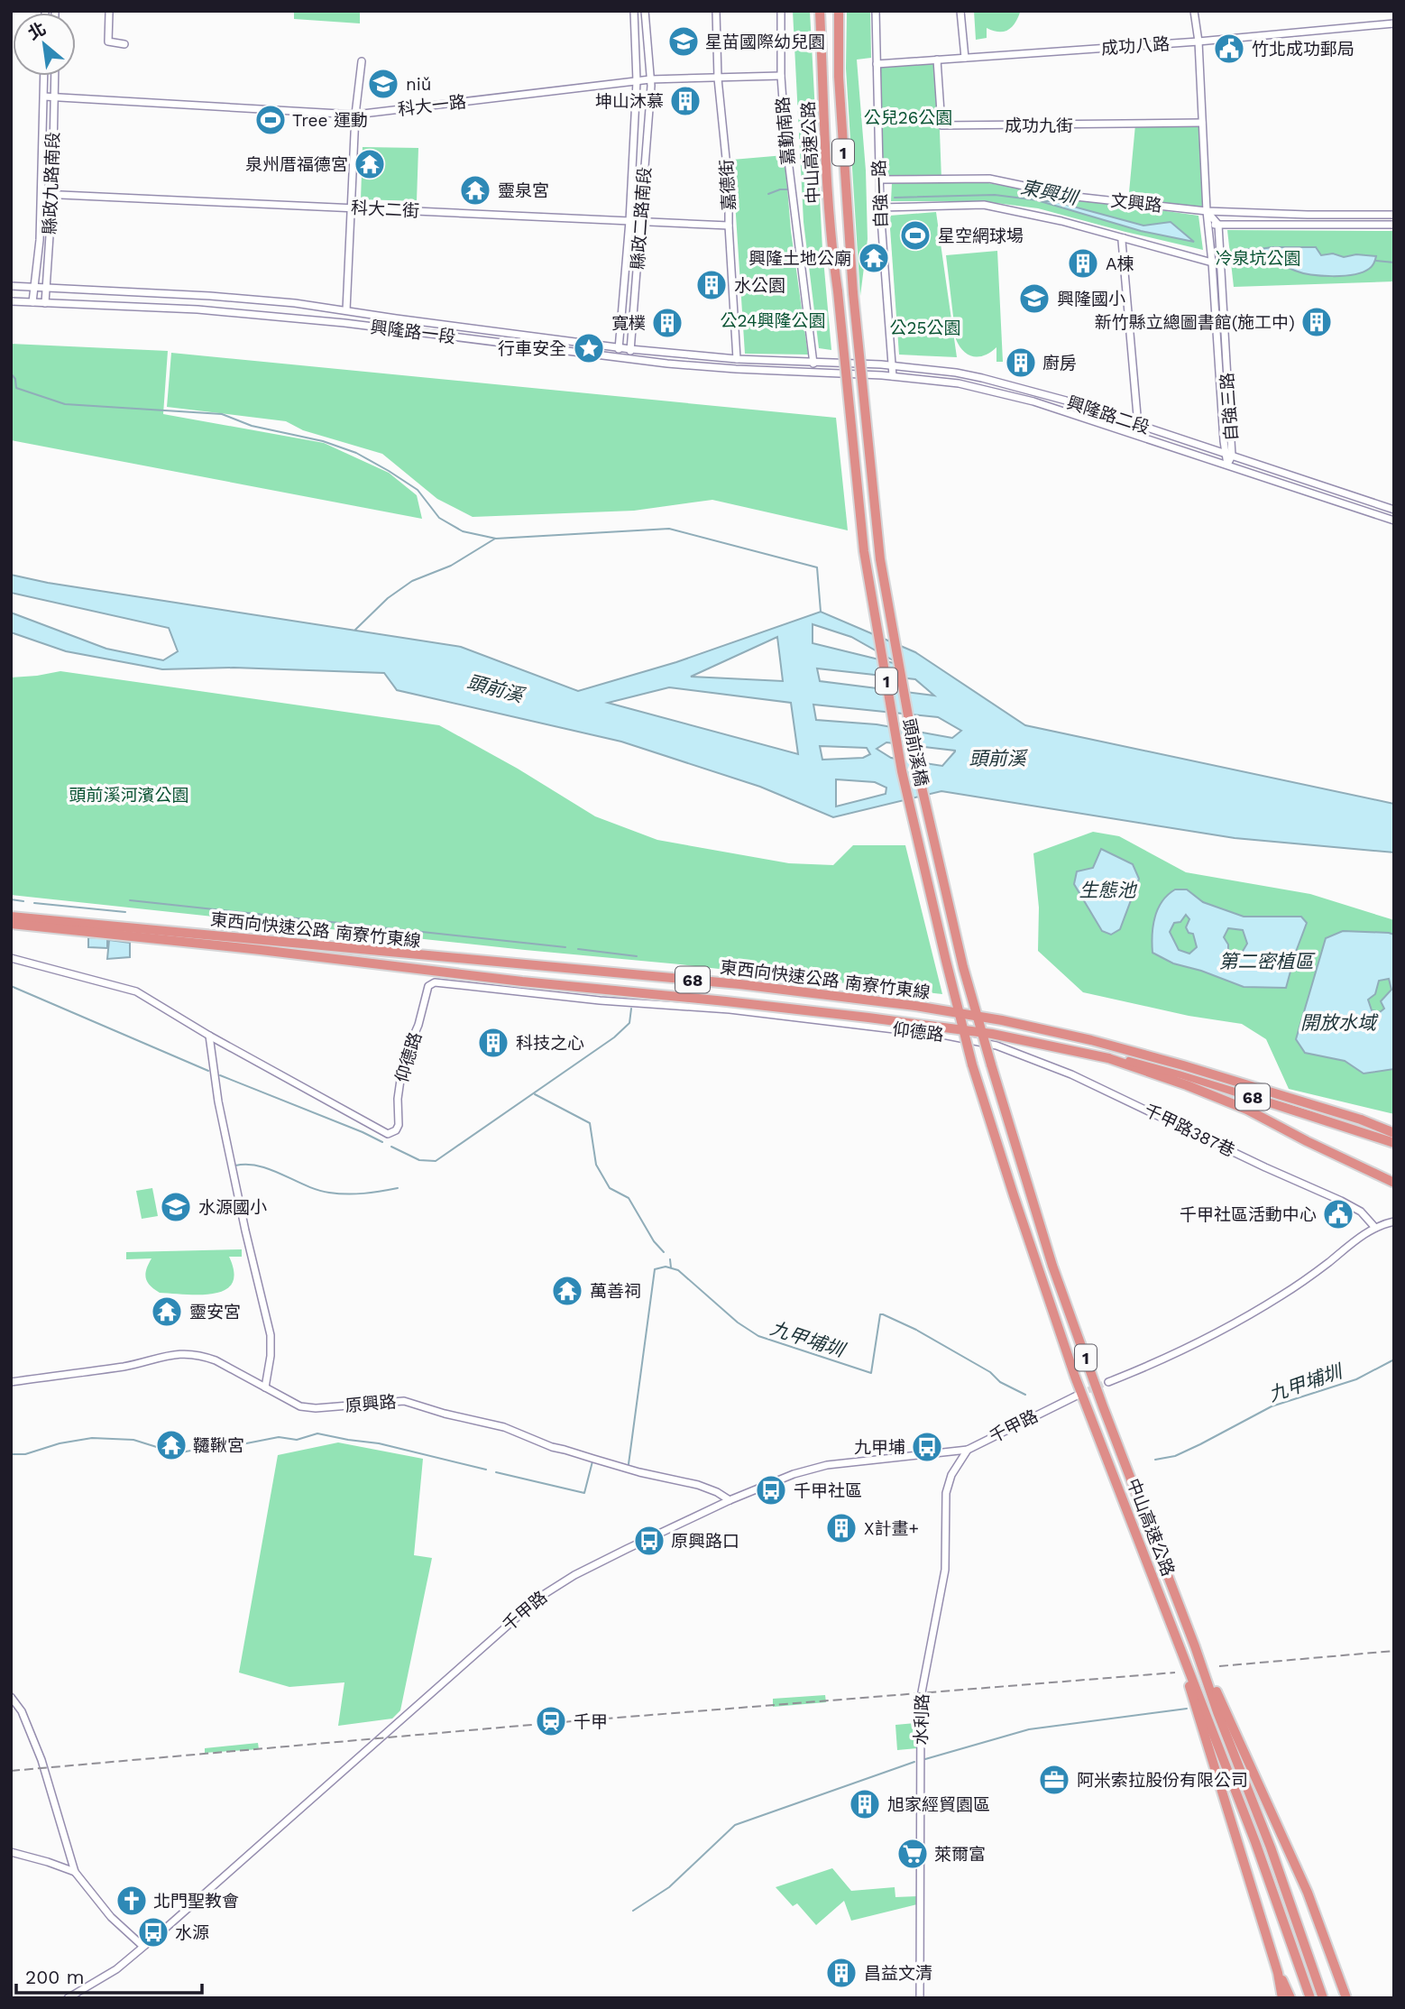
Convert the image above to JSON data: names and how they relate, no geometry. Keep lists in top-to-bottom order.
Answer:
{
  "streets": {
    "highway": [
      "中山高速公路",
      "1",
      "頭前溪橋",
      "東西向快速公路 南寮竹東線",
      "68"
    ],
    "street": [
      "成功八路",
      "科大一路",
      "成功九街",
      "嘉勤南路",
      "縣政九路南段",
      "嘉德街",
      "自強一路",
      "文興路",
      "科大二街",
      "縣政二路南段",
      "興隆路一段",
      "自強三路",
      "興隆路二段",
      "仰德路",
      "千甲路387巷",
      "原興路",
      "千甲路",
      "水利路"
    ]
  },
  "crossings": [
    ["成功八路", "成功九街"],
    ["成功八路", "自強一路"],
    ["成功八路", "自強三路"],
    ["科大一路", "嘉勤南路"],
    ["科大一路", "縣政九路南段"],
    ["科大一路", "嘉德街"],
    ["科大一路", "縣政二路南段"],
    ["成功九街", "自強三路"],
    ["嘉勤南路", "興隆路一段"],
    ["嘉勤南路", "興隆路二段"],
    ["中山高速公路", "頭前溪橋"],
    ["縣政九路南段", "科大二街"],
    ["縣政九路南段", "興隆路一段"],
    ["嘉德街", "科大二街"],
    ["嘉德街", "興隆路一段"],
    ["自強一路", "文興路"],
    ["自強一路", "興隆路二段"],
    ["文興路", "自強三路"],
    ["科大二街", "縣政二路南段"],
    ["縣政二路南段", "興隆路一段"],
    ["興隆路一段", "興隆路二段"],
    ["自強三路", "興隆路二段"],
    ["仰德路", "千甲路387巷"],
    ["原興路", "千甲路"],
    ["千甲路", "水利路"]
  ],
  "water": [
    "東興圳",
    "頭前溪",
    "生態池",
    "第二密植區",
    "開放水域",
    "九甲埔圳"
  ],
  "parks": [
    "公兒26公園",
    "冷泉坑公園",
    "公24興隆公園",
    "公25公園",
    "頭前溪河濱公園"
  ],
  "places": {
    "school or university": [
      "星苗國際幼兒園",
      "niǔ",
      "興隆國小",
      "水源國小"
    ],
    "public building": ["竹北成功郵局", "千甲社區活動中心"],
    "building": [
      "坤山沐慕",
      "A棟",
      "水公園",
      "新竹縣立總圖書館(施工中)",
      "寬樸",
      "廚房",
      "科技之心",
      "X計畫+",
      "旭家經貿園區",
      "昌益文清"
    ],
    "sports": ["Tree 運動", "星空網球場"],
    "temple": [
      "泉州厝福德宮",
      "靈泉宮",
      "興隆土地公廟",
      "萬善祠",
      "靈安宮",
      "韆鞦宮"
    ],
    "place": ["行車安全"],
    "bus stop": [
      "九甲埔",
      "千甲社區",
      "原興路口",
      "水源"
    ],
    "station": ["千甲"],
    "office": ["阿米索拉股份有限公司"],
    "supermarket": ["萊爾富"],
    "church": ["北門聖教會"]
  },
  "scale_bar": "200 m",
  "north": "top left"
}
